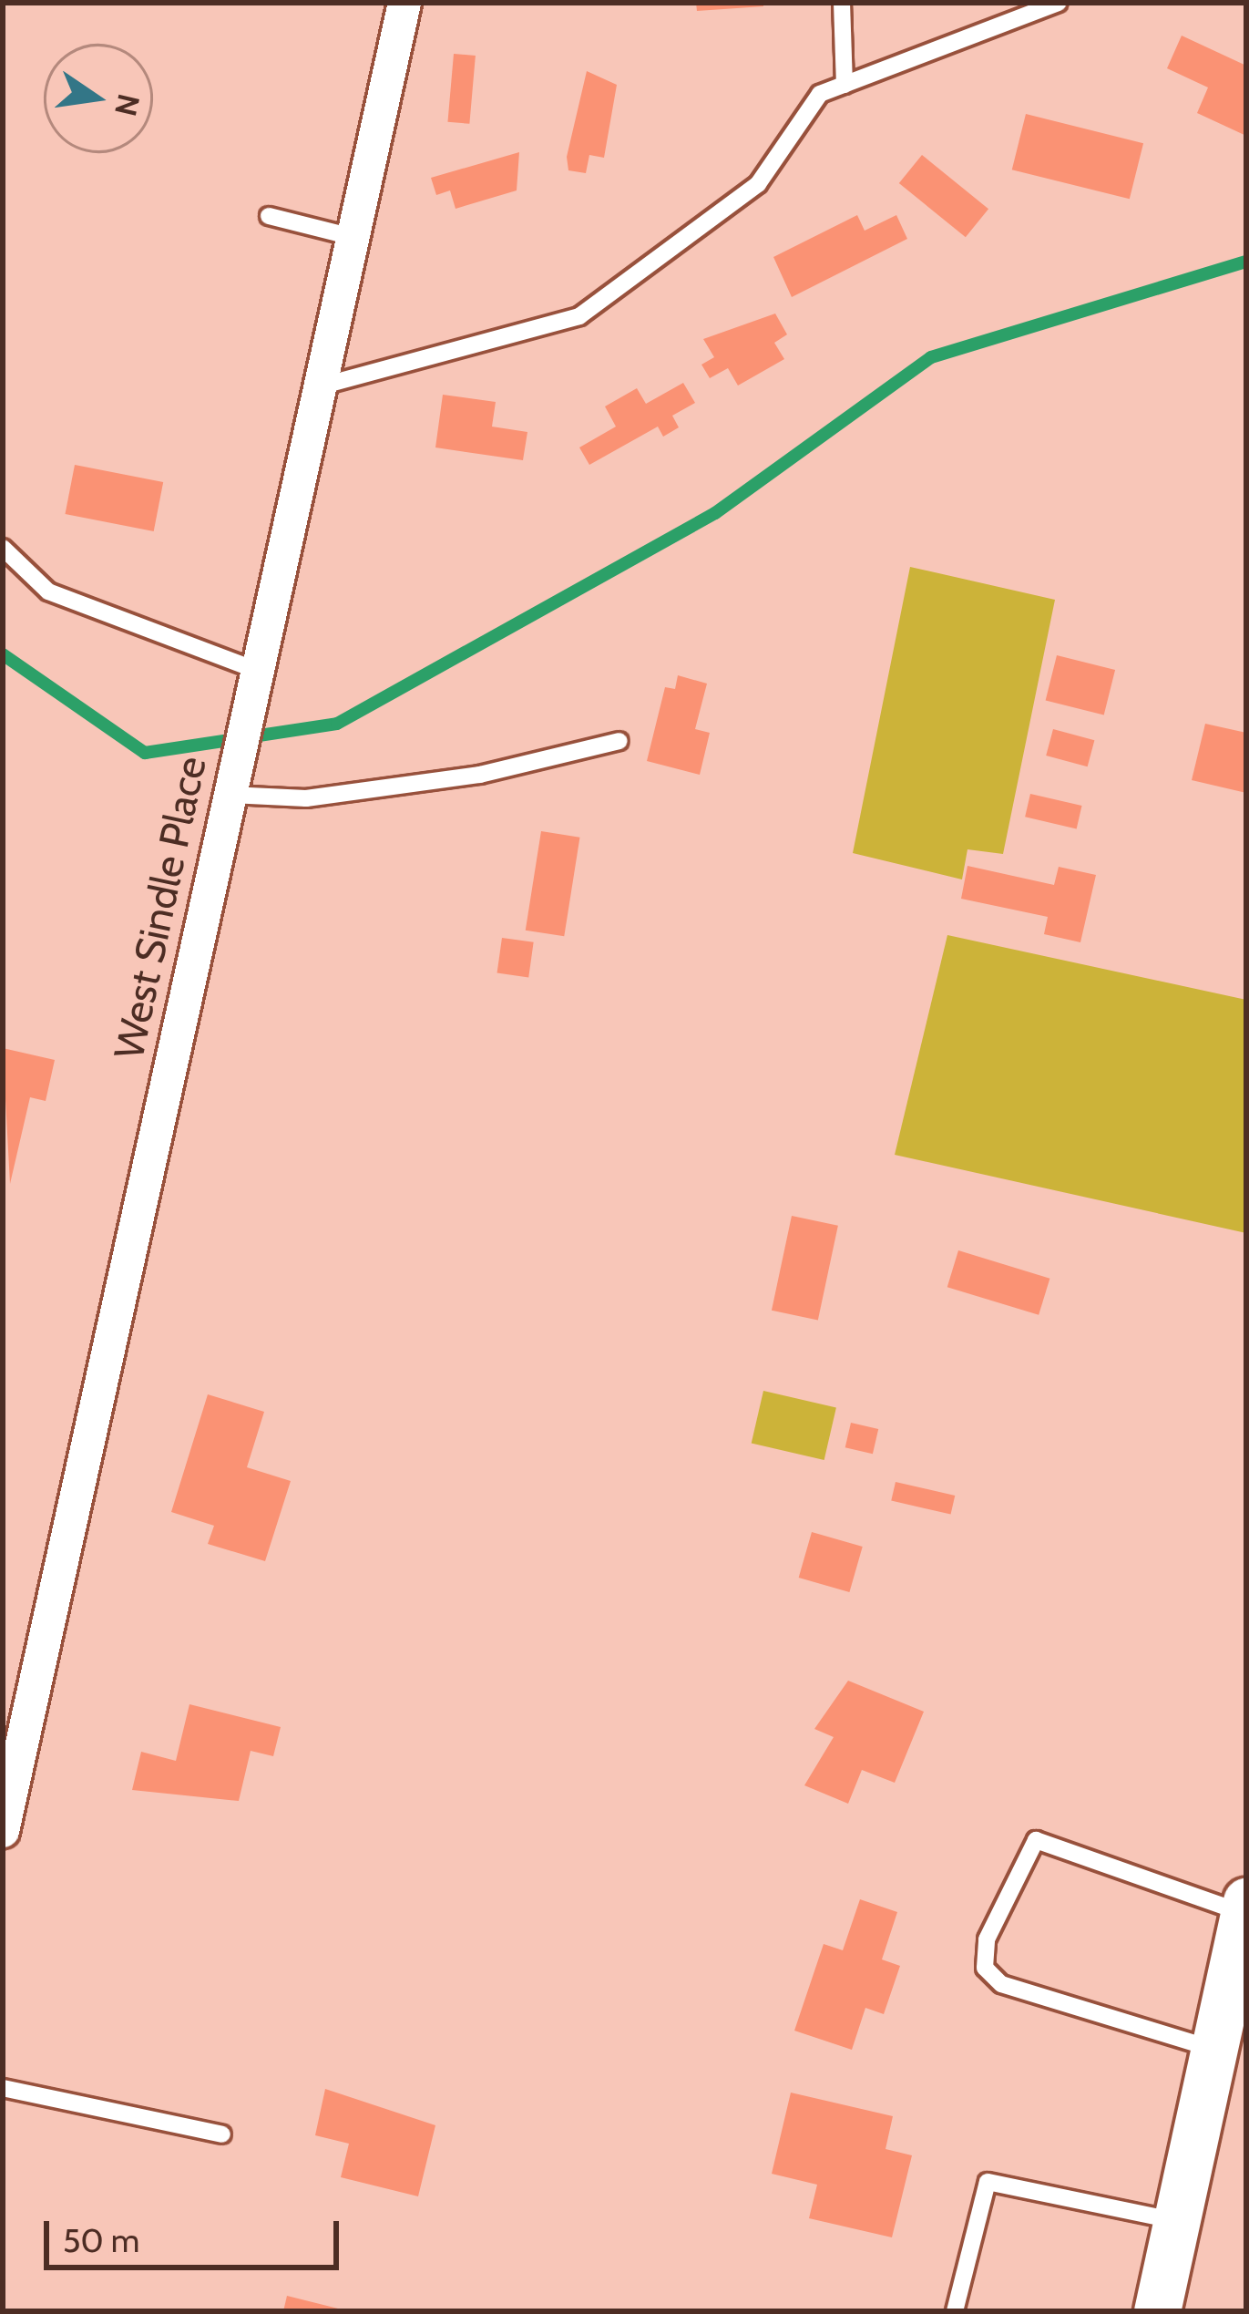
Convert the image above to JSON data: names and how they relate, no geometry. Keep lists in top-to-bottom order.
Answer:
{
  "streets": {
    "street": ["West Sindle Place"]
  },
  "scale_bar": "50 m",
  "north": "right"
}
